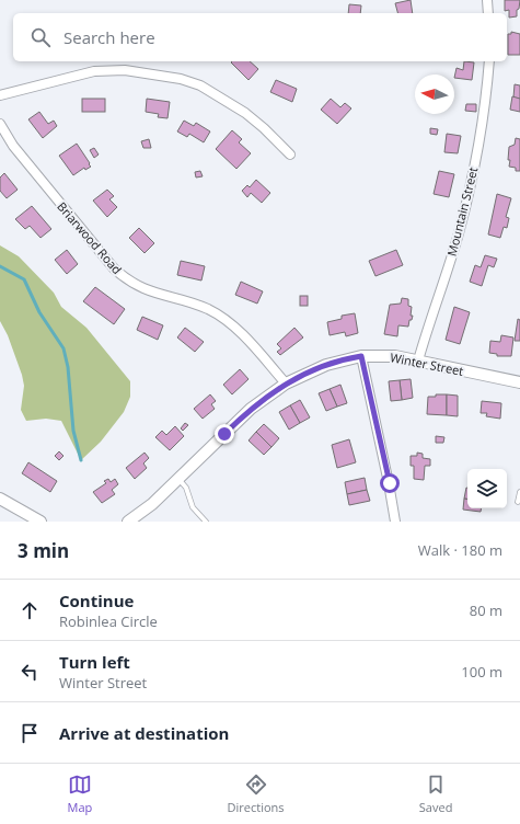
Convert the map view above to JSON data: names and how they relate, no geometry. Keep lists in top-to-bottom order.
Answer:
{
  "streets": {
    "street": ["Mountain Street", "Briarwood Road", "Winter Street"]
  },
  "crossings": [
    ["Mountain Street", "Winter Street"],
    ["Briarwood Road", "Winter Street"]
  ],
  "north": "left",
  "page": {
    "search": "Search here",
    "heading": ["3 min", "Walk · 180 m"],
    "list": [
      ["Continue", "Robinlea Circle", "80 m"],
      ["Turn left", "Winter Street", "100 m"],
      "Arrive at destination"
    ],
    "nav": ["Map", "Directions", "Saved"]
  }
}
